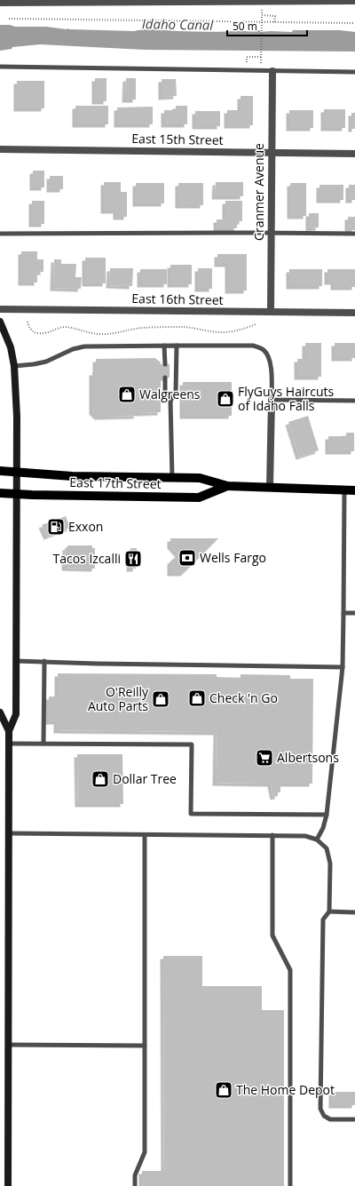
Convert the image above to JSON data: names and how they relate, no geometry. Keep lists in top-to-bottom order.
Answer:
{
  "streets": {
    "main road": ["East 17th Street"],
    "street": ["East 15th Street", "Cranmer Avenue", "East 16th Street"]
  },
  "crossings": [
    ["East 15th Street", "Cranmer Avenue"],
    ["Cranmer Avenue", "East 16th Street"]
  ],
  "water": ["Idaho Canal"],
  "places": {
    "shop": [
      "Walgreens",
      "FlyGuys Haircuts of Idaho Falls",
      "Check 'n Go",
      "O'Reilly Auto Parts",
      "Dollar Tree",
      "The Home Depot"
    ],
    "fuel station": ["Exxon"],
    "bank": ["Wells Fargo"],
    "restaurant": ["Tacos Izcalli"],
    "supermarket": ["Albertsons"]
  },
  "scale_bar": "50 m"
}
